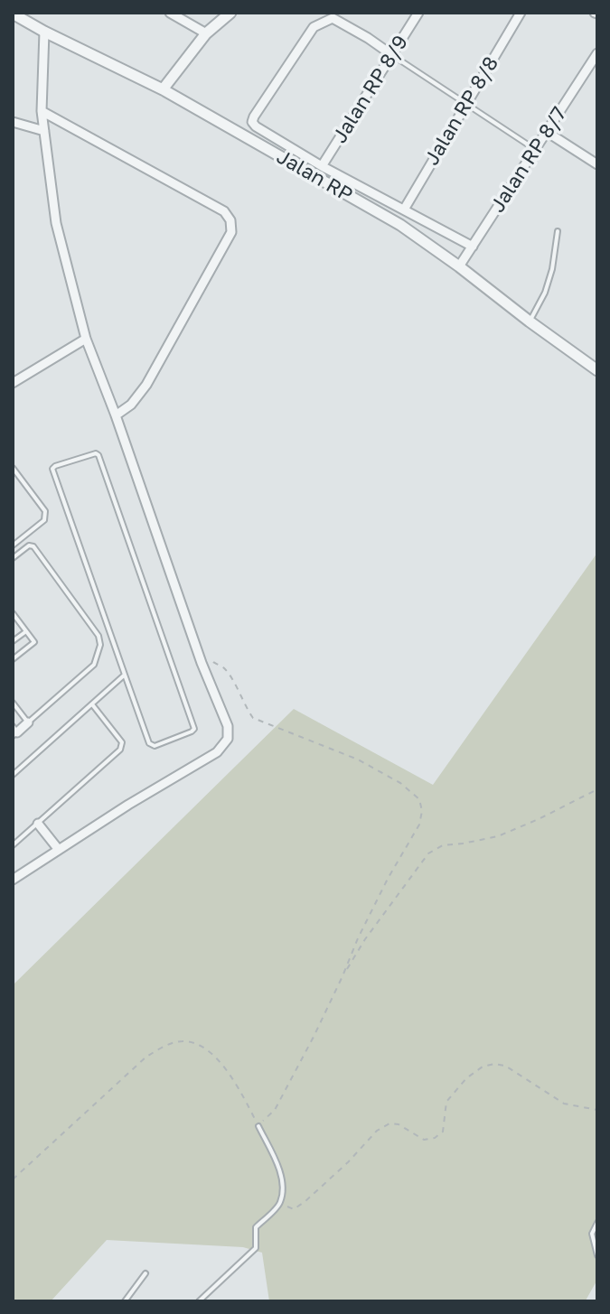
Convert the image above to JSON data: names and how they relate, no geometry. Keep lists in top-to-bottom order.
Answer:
{
  "streets": {
    "street": [
      "Jalan RP 8/9",
      "Jalan RP 8/8",
      "Jalan RP 8/7",
      "Jalan RP"
    ]
  },
  "crossings": [
    ["Jalan RP 8/7", "Jalan RP"]
  ]
}
